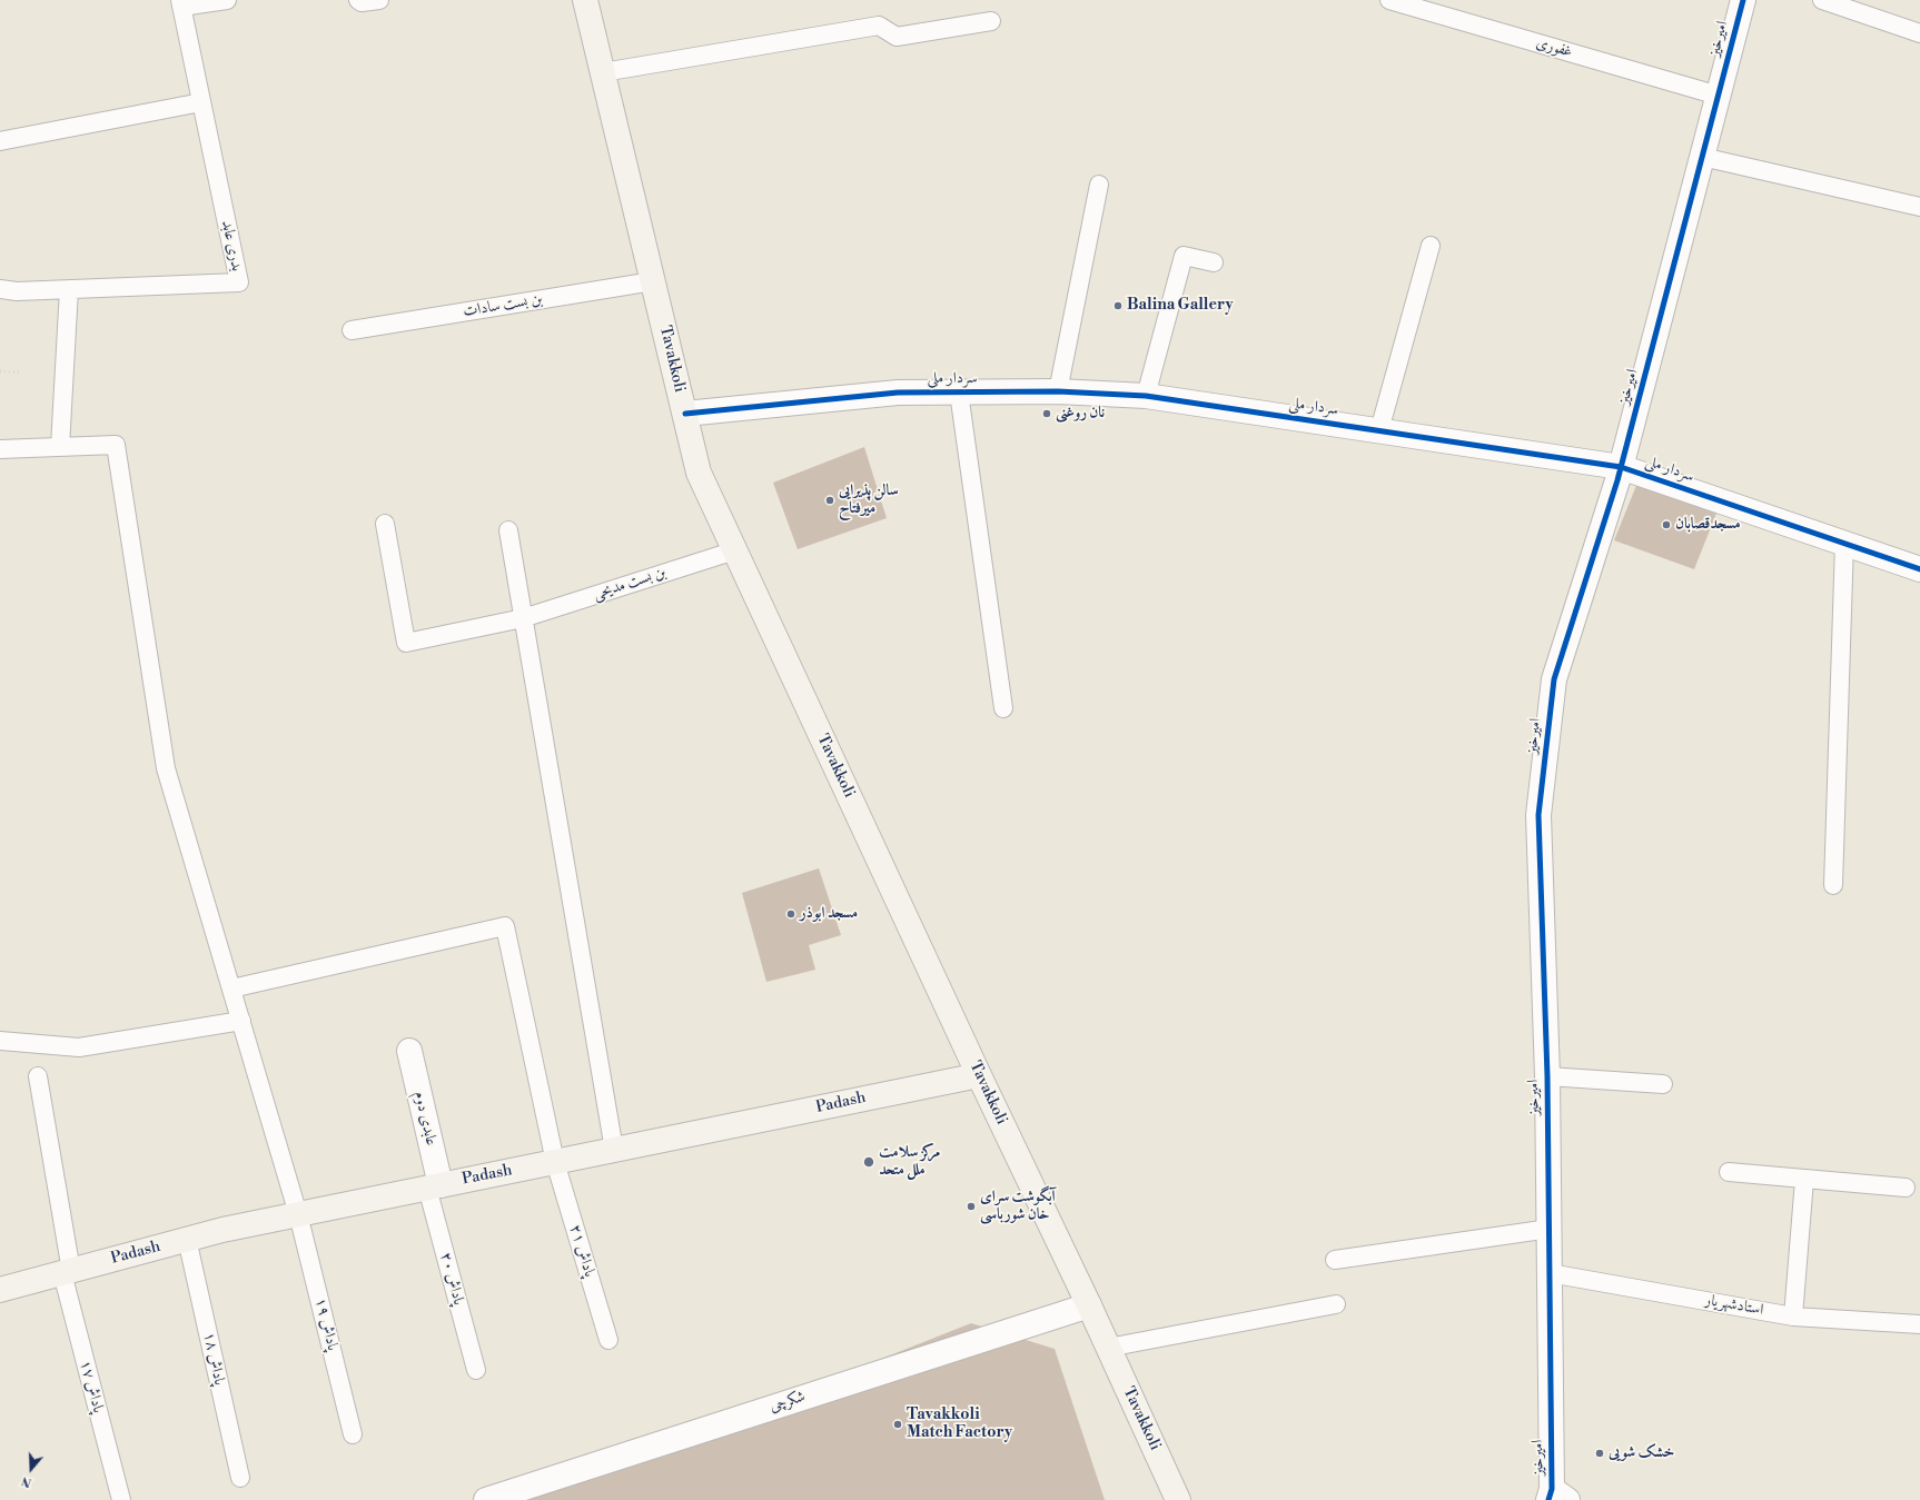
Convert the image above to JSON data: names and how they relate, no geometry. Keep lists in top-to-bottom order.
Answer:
{
  "streets": {
    "main road": ["Tavakkoli", "Padash"],
    "street": [
      "امیرخیز",
      "سردار ملی",
      "عابدی دوم",
      "شکرچی"
    ],
    "lane": [
      "غفوری",
      "بدری عابد",
      "بن بست سادات",
      "بن بست مدیحی",
      "پاداش ۲۱",
      "پاداش ۲۰",
      "استادشهریار",
      "پاداش ۱۹",
      "پاداش ۱۸",
      "پاداش ۱۷"
    ]
  },
  "crossings": [
    ["امیرخیز", "غفوری"],
    ["امیرخیز", "سردار ملی"],
    ["امیرخیز", "استادشهریار"],
    ["بن بست سادات", "Tavakkoli"],
    ["Tavakkoli", "سردار ملی"],
    ["Tavakkoli", "بن بست مدیحی"],
    ["Tavakkoli", "Padash"],
    ["Tavakkoli", "شکرچی"],
    ["Padash", "عابدی دوم"],
    ["Padash", "پاداش ۲۱"],
    ["Padash", "پاداش ۲۰"],
    ["Padash", "پاداش ۱۹"],
    ["Padash", "پاداش ۱۸"],
    ["Padash", "پاداش ۱۷"],
    ["عابدی دوم", "پاداش ۲۰"],
    ["پاداش ۲۱", "پاداش ۱۹"]
  ],
  "places": [
    "Balina Gallery",
    "نان روغنی",
    "سالن پذیرایی میرفتاح",
    "مسجدقصابان",
    "مسجد ابوذر",
    "مرکز سلامت ملل متحد",
    "آبگوشت سرای خان شورباسی",
    "Tavakkoli Match Factory",
    "خشک شویی"
  ],
  "north": "bottom"
}
